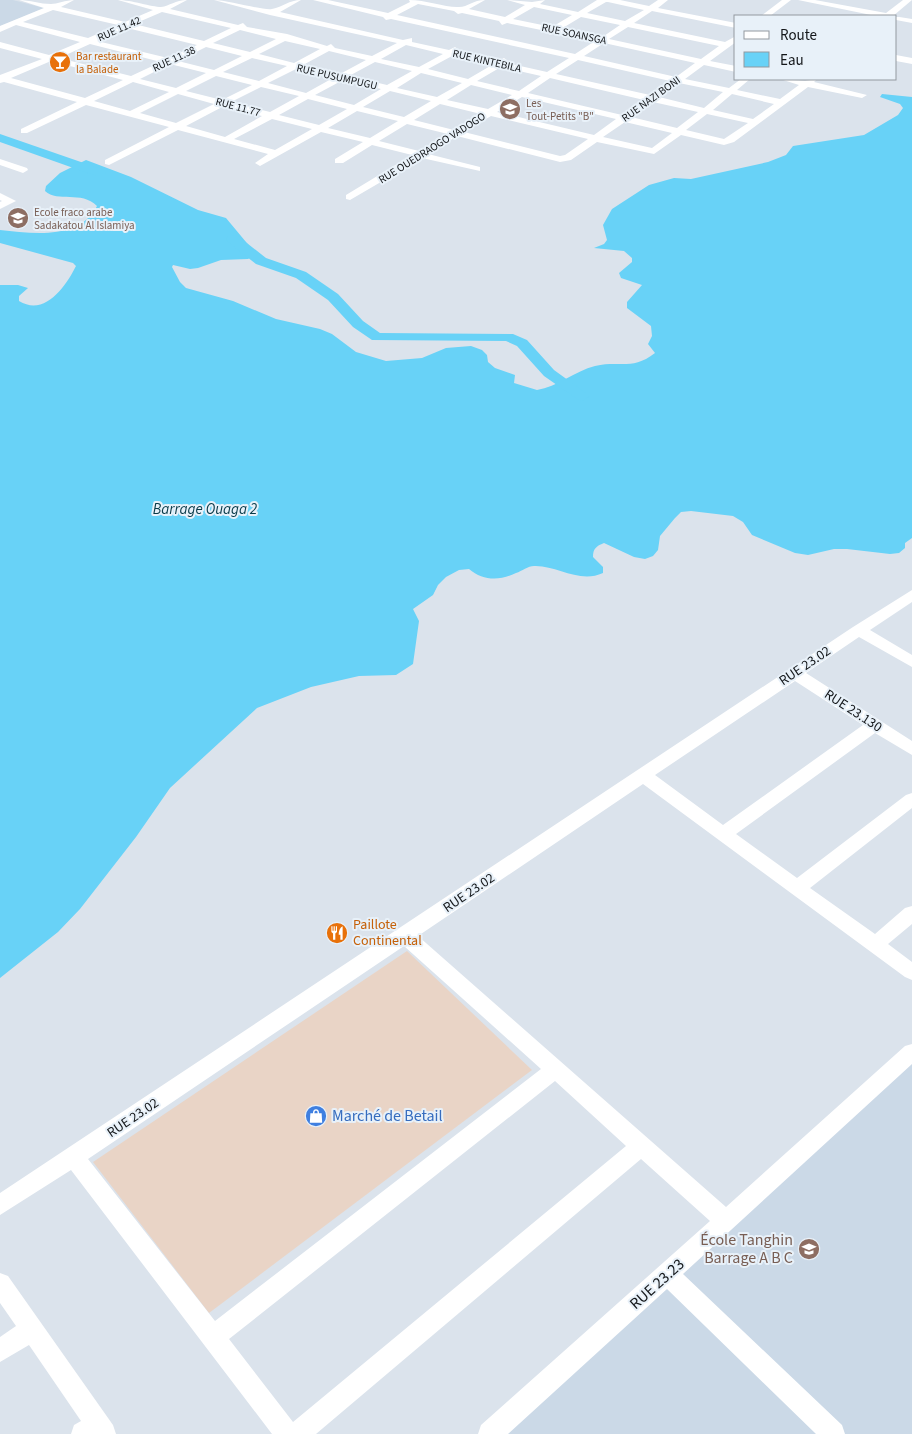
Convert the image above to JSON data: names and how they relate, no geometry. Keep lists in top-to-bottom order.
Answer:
{
  "streets": {
    "street": [
      "RUE 11.42",
      "RUE SOANSGA",
      "RUE 11.38",
      "RUE KINTEBILA",
      "RUE PUSUMPUGU",
      "RUE NAZI BONI",
      "RUE 11.77",
      "RUE OUEDRAOGO VADOGO",
      "RUE 23.02",
      "RUE 23.130",
      "RUE 23.23"
    ]
  },
  "crossings": [
    ["RUE 11.42", "RUE PUSUMPUGU"],
    ["RUE 11.42", "RUE 11.77"],
    ["RUE SOANSGA", "RUE NAZI BONI"],
    ["RUE SOANSGA", "RUE OUEDRAOGO VADOGO"],
    ["RUE 11.38", "RUE KINTEBILA"],
    ["RUE 11.38", "RUE PUSUMPUGU"],
    ["RUE 11.38", "RUE 11.77"],
    ["RUE KINTEBILA", "RUE NAZI BONI"],
    ["RUE KINTEBILA", "RUE OUEDRAOGO VADOGO"],
    ["RUE PUSUMPUGU", "RUE NAZI BONI"],
    ["RUE PUSUMPUGU", "RUE OUEDRAOGO VADOGO"],
    ["RUE NAZI BONI", "RUE OUEDRAOGO VADOGO"],
    ["RUE 11.77", "RUE OUEDRAOGO VADOGO"],
    ["RUE 23.02", "RUE 23.130"]
  ],
  "water": ["Barrage Ouaga 2"],
  "places": {
    "bar": ["Bar restaurant la Balade"],
    "school or university": ["Les Tout-Petits \"B\"", "Ecole fraco arabe Sadakatou Al Islamiya", "École Tanghin Barrage A B C"],
    "restaurant": ["Paillote Continental"],
    "shop": ["Marché de Betail"]
  },
  "legend": ["Route", "Eau"]
}
